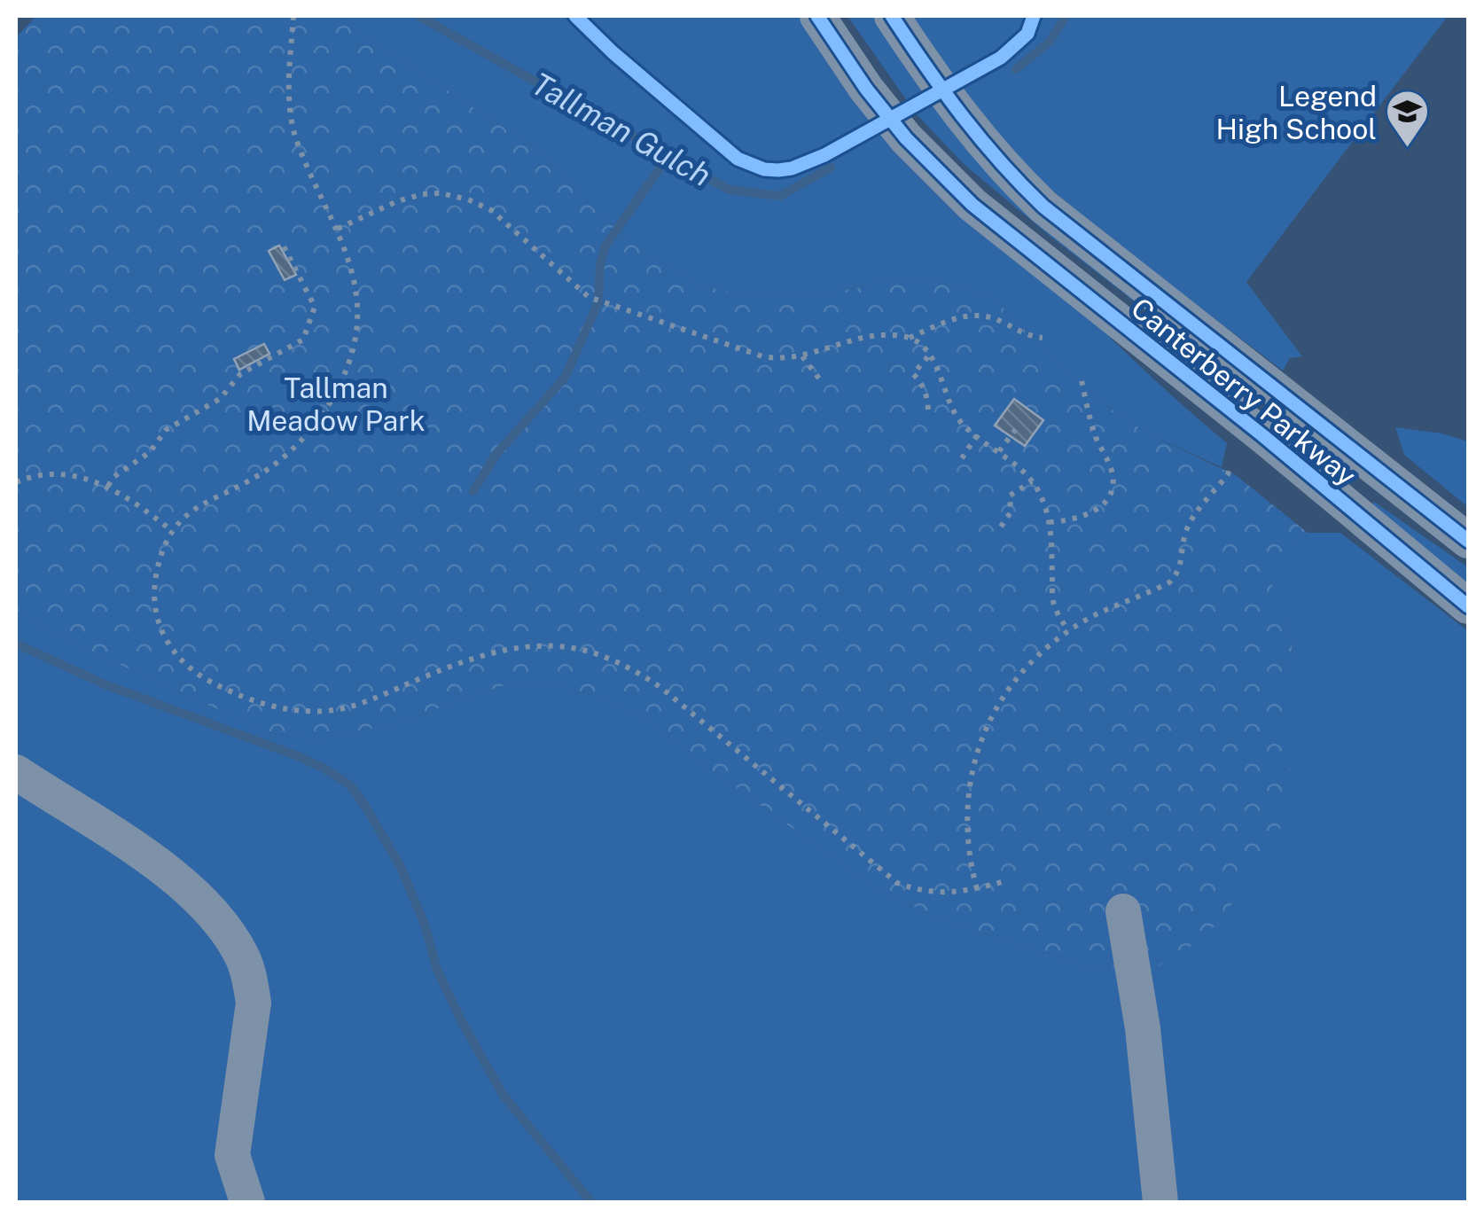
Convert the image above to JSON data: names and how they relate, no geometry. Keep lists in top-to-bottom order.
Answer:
{
  "streets": {
    "street": ["Canterberry Parkway"]
  },
  "water": ["Tallman Gulch"],
  "parks": ["Tallman Meadow Park"],
  "places": {
    "school or university": ["Legend High School"]
  }
}
